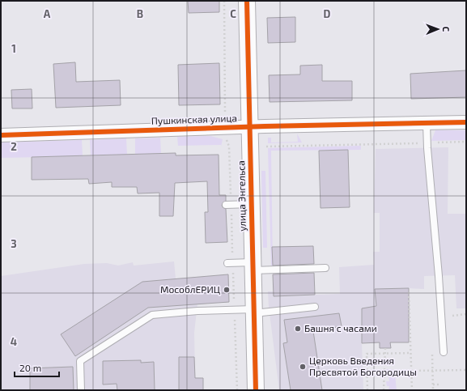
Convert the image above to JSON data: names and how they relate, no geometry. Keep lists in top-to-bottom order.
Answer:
{
  "streets": {
    "street": ["Пушкинская улица", "улица Энгельса"]
  },
  "crossings": [
    ["Пушкинская улица", "улица Энгельса"]
  ],
  "places": ["МособлЕРИЦ", "Башня с часами", "Церковь Введения Пресвятой Богородицы"],
  "scale_bar": "20 m",
  "north": "right",
  "grid": {
    "columns": [
      "A",
      "B",
      "C",
      "D"
    ],
    "rows": [
      "1",
      "2",
      "3",
      "4"
    ]
  }
}
